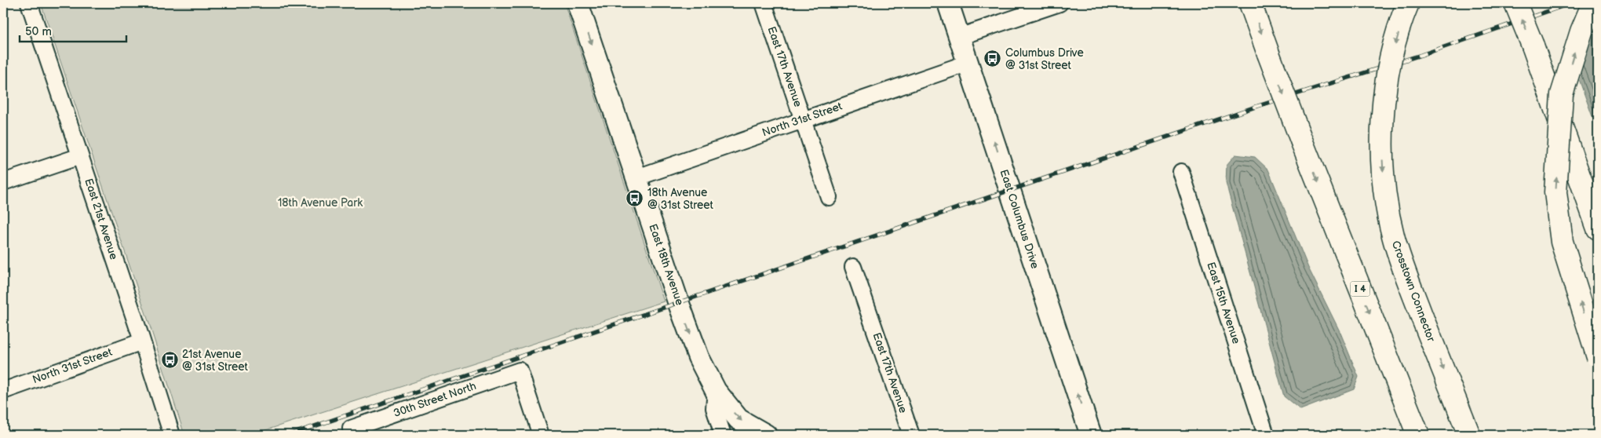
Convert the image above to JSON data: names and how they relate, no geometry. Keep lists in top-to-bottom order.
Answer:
{
  "streets": {
    "highway": ["I 4", "Crosstown Connector"],
    "main road": ["East Columbus Drive", "East 18th Avenue"],
    "street": [
      "East 17th Avenue",
      "North 31st Street",
      "East 21st Avenue",
      "East 15th Avenue",
      "30th Street North"
    ]
  },
  "crossings": [
    ["East 17th Avenue", "North 31st Street"],
    ["North 31st Street", "East 21st Avenue"],
    ["North 31st Street", "East Columbus Drive"],
    ["North 31st Street", "East 18th Avenue"]
  ],
  "one_way": ["East Columbus Drive", "East 18th Avenue"],
  "parks": ["18th Avenue Park"],
  "places": {
    "bus stop": ["Columbus Drive @ 31st Street", "18th Avenue @ 31st Street", "21st Avenue @ 31st Street"]
  },
  "scale_bar": "50 m"
}
